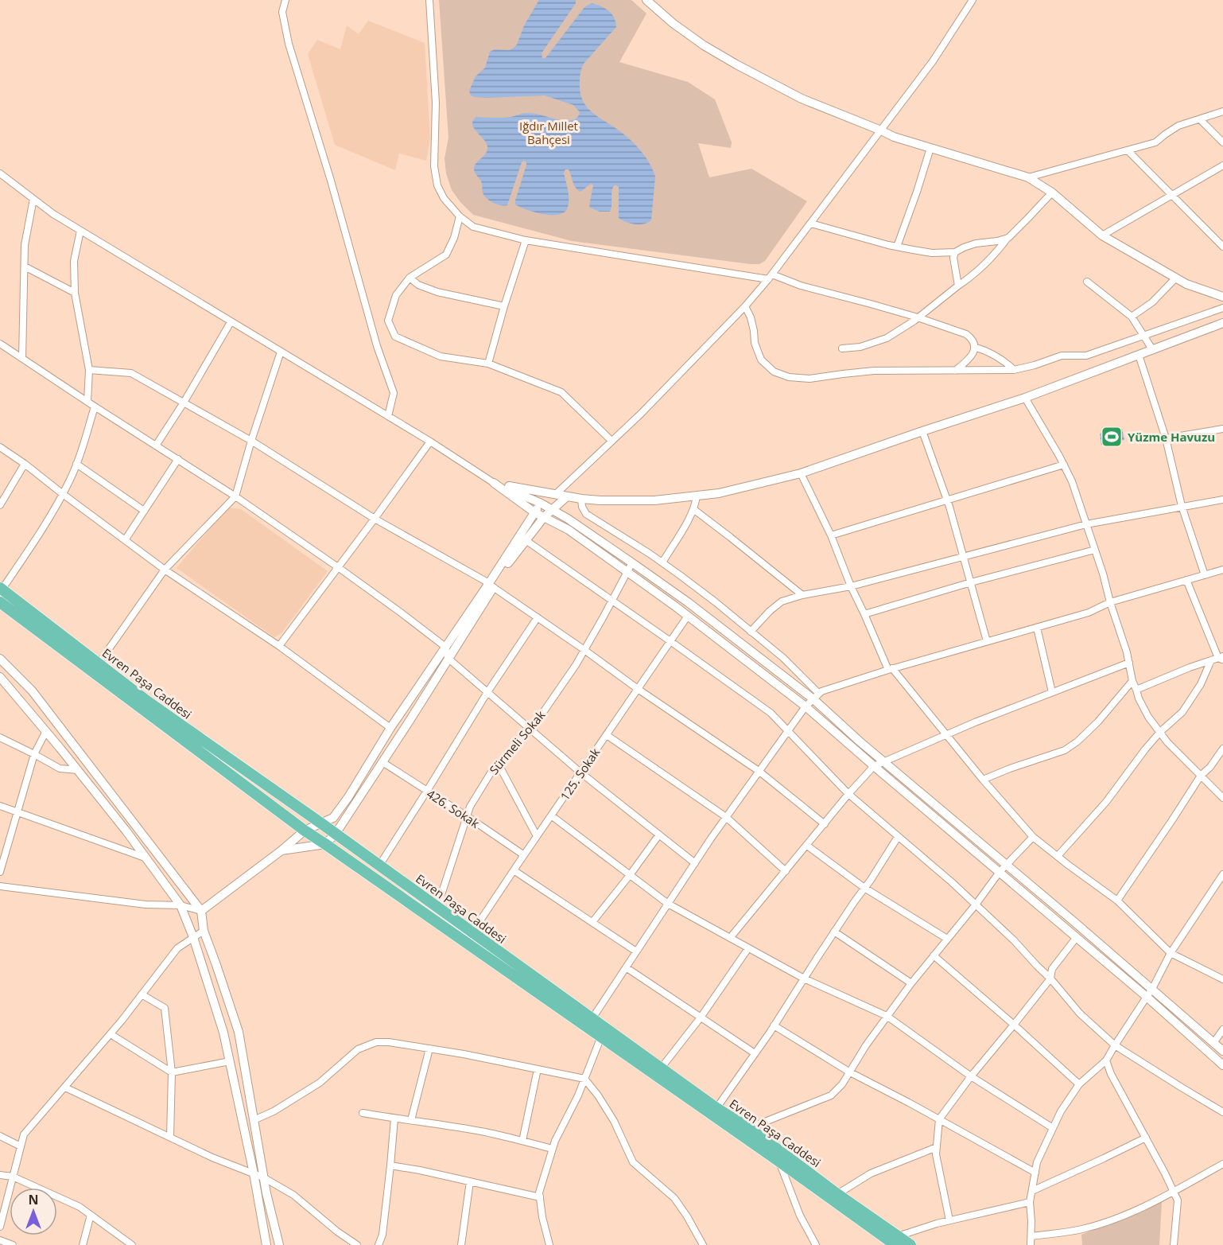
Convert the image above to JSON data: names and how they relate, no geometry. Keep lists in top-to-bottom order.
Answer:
{
  "streets": {
    "highway": ["Evren Paşa Caddesi"],
    "street": ["Sürmeli Sokak", "125. Sokak", "426. Sokak"]
  },
  "crossings": [
    ["Evren Paşa Caddesi", "Sürmeli Sokak"],
    ["Evren Paşa Caddesi", "125. Sokak"],
    ["Sürmeli Sokak", "426. Sokak"],
    ["125. Sokak", "426. Sokak"]
  ],
  "parks": ["Iğdır Millet Bahçesi"],
  "places": {
    "sports": ["Yüzme Havuzu"]
  },
  "north": "top"
}
